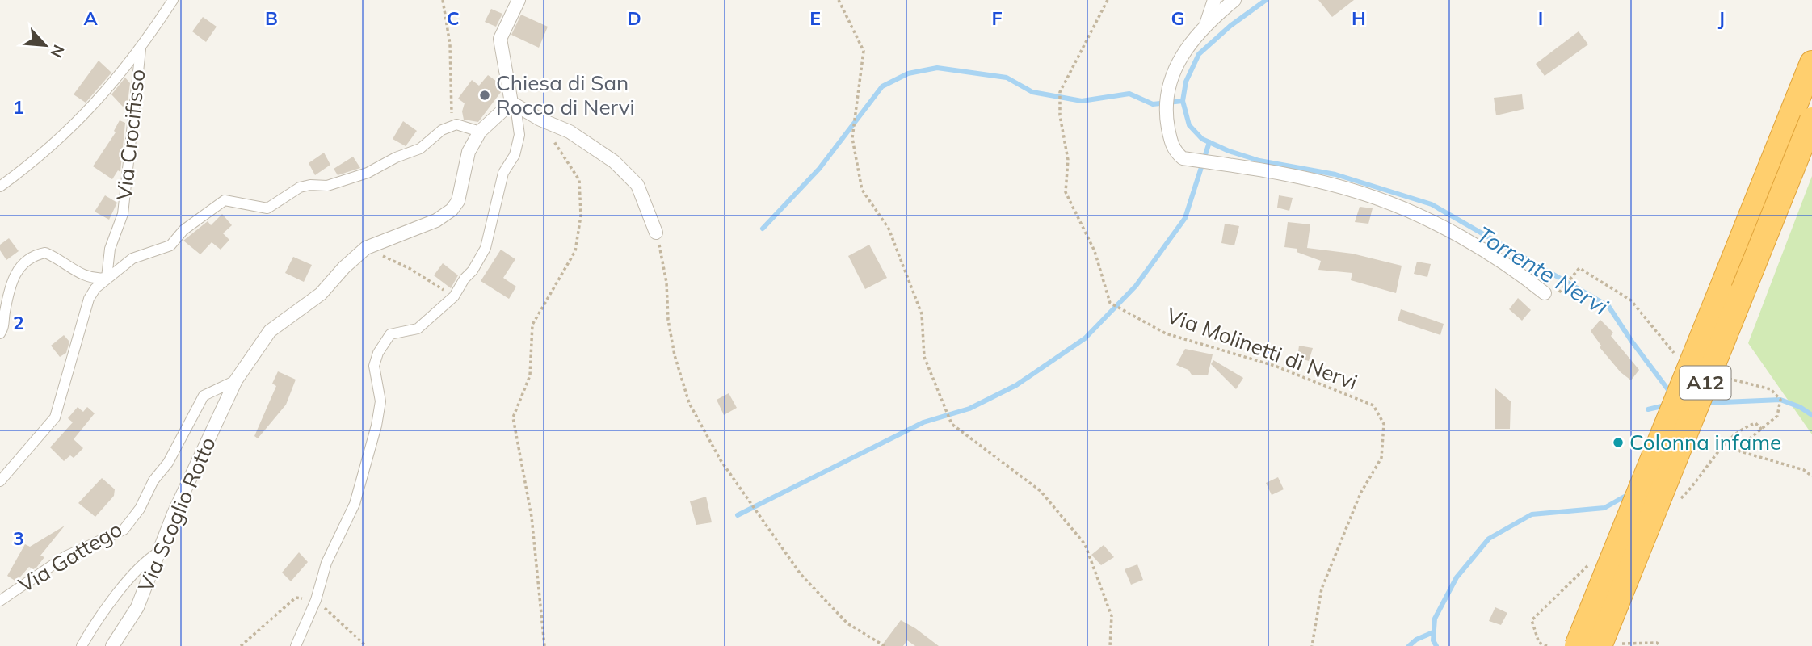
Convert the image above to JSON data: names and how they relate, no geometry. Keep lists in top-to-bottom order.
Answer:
{
  "streets": {
    "highway": ["A12"],
    "street": ["Via Crocifisso", "Via Scoglio Rotto", "Via Gattego"],
    "path": ["Via Molinetti di Nervi"]
  },
  "crossings": [
    ["Via Scoglio Rotto", "Via Gattego"]
  ],
  "water": ["Torrente Nervi"],
  "places": ["Chiesa di San Rocco di Nervi", "Colonna infame"],
  "north": "bottom right",
  "grid": {
    "columns": [
      "A",
      "B",
      "C",
      "D",
      "E",
      "F",
      "G",
      "H",
      "I",
      "J"
    ],
    "rows": ["1", "2", "3"]
  }
}
